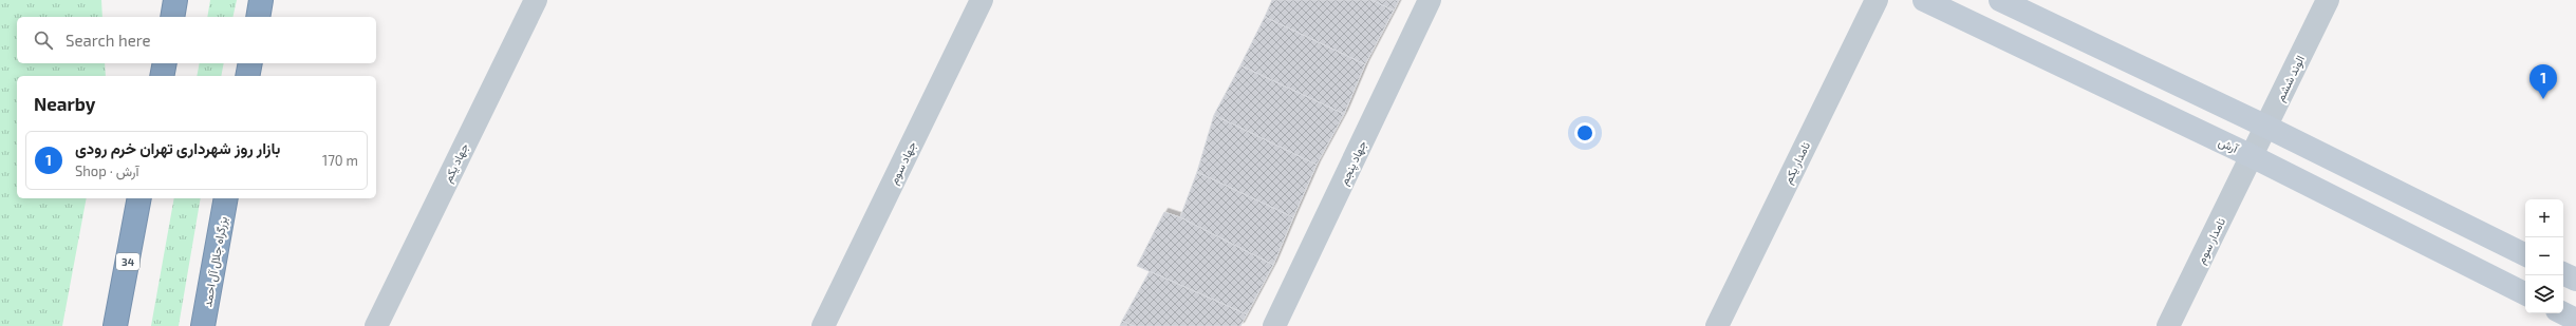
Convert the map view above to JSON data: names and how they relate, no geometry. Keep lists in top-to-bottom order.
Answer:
{
  "streets": {
    "highway": ["34", "بزرگراه جلال آل احمد"],
    "street": [
      "الوند ششم",
      "آرش",
      "جهاد یکم",
      "جهاد سوم",
      "جهاد پنجم",
      "نامدار یکم",
      "نامدار سوم"
    ]
  },
  "crossings": [
    ["الوند ششم", "آرش"],
    ["الوند ششم", "نامدار سوم"],
    ["آرش", "نامدار سوم"]
  ],
  "page": {
    "search": "Search here",
    "pins": "1",
    "heading": "Nearby",
    "list": [
      {
        "mark": "1",
        "name": "بازار روز شهرداری تهران خرم رودی",
        "note": "Shop · آرش",
        "value": "170 m"
      }
    ],
    "map_buttons": ["+", "−"]
  }
}
